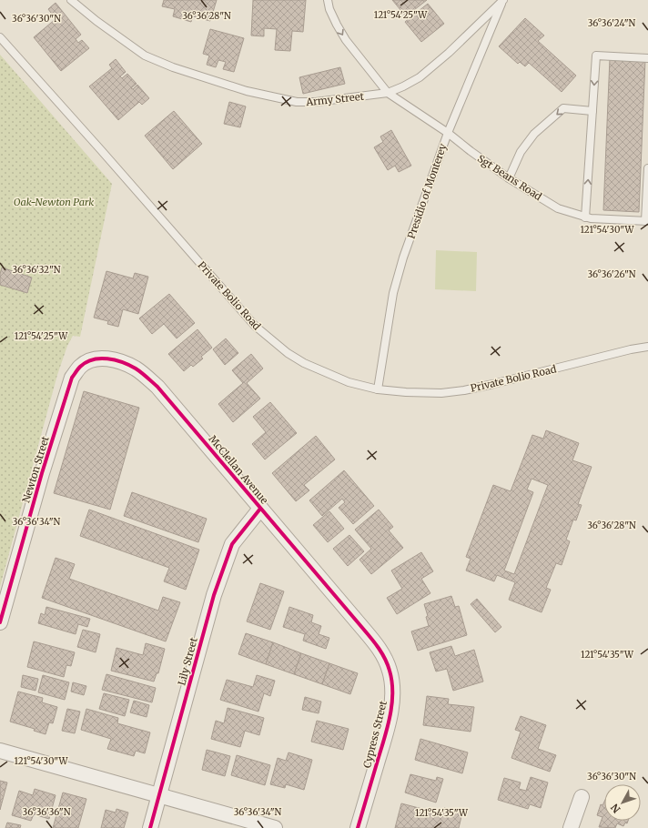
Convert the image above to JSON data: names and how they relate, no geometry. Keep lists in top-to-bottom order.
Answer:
{
  "streets": {
    "street": [
      "Newton Street",
      "McClellan Avenue",
      "Lily Street",
      "Cypress Street"
    ],
    "lane": [
      "Army Street",
      "Sgt Beans Road",
      "Presidio of Monterey",
      "Private Bolio Road"
    ]
  },
  "crossings": [
    ["Army Street", "Sgt Beans Road"],
    ["Army Street", "Presidio of Monterey"],
    ["Sgt Beans Road", "Presidio of Monterey"],
    ["Presidio of Monterey", "Private Bolio Road"],
    ["Newton Street", "McClellan Avenue"],
    ["McClellan Avenue", "Lily Street"],
    ["McClellan Avenue", "Cypress Street"]
  ],
  "parks": ["Oak-Newton Park"],
  "north": "bottom left",
  "coordinates": [
    "121°54'25\"W",
    "36°36'28\"N",
    "36°36'30\"N",
    "36°36'24\"N",
    "121°54'30\"W",
    "36°36'32\"N",
    "36°36'26\"N",
    "36°36'34\"N",
    "121°54'35\"W",
    "36°36'36\"N"
  ]
}
